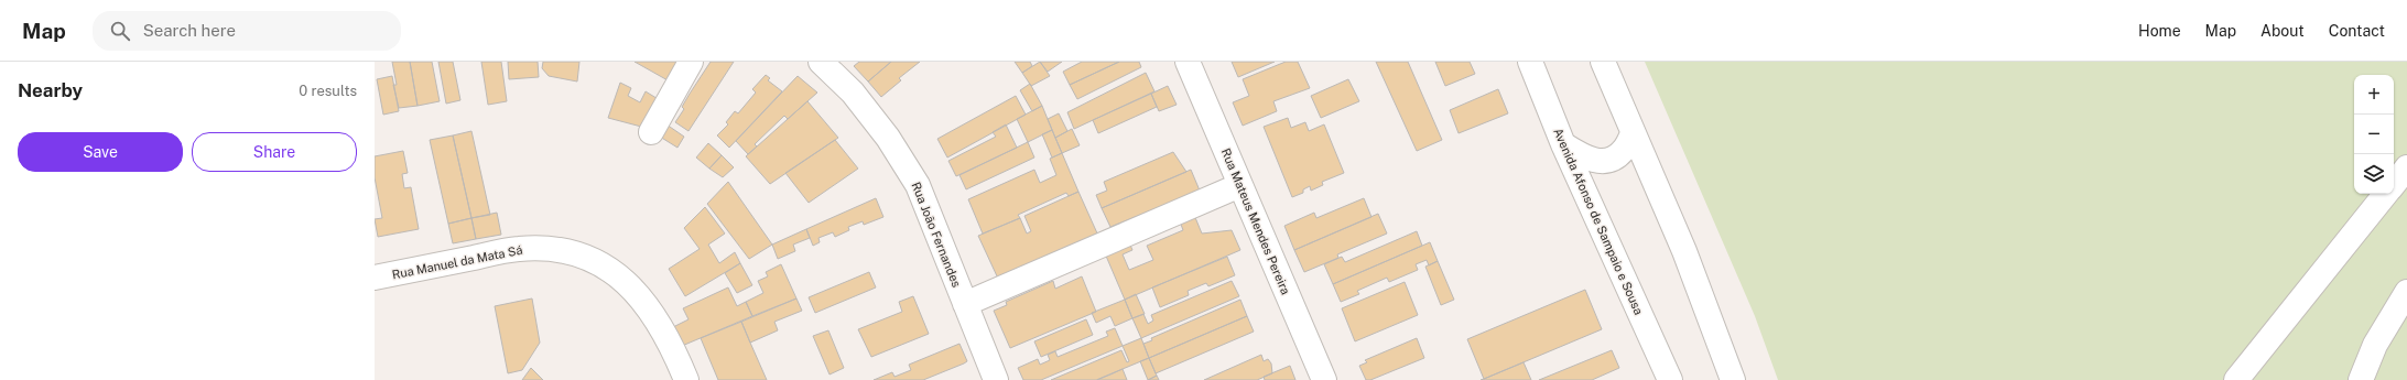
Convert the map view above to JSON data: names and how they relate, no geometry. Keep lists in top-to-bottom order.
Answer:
{
  "streets": {
    "street": [
      "Rua Mateus Mendes Pereira",
      "Avenida Afonso de Sampaio e Sousa",
      "Rua João Fernandes",
      "Rua Manuel da Mata Sá"
    ]
  },
  "page": {
    "header": "Map",
    "search": "Search here",
    "nav": [
      "Home",
      "Map",
      "About",
      "Contact"
    ],
    "heading": ["Nearby", "0 results"],
    "map_buttons": ["+", "−"],
    "buttons": ["Save", "Share"]
  }
}
